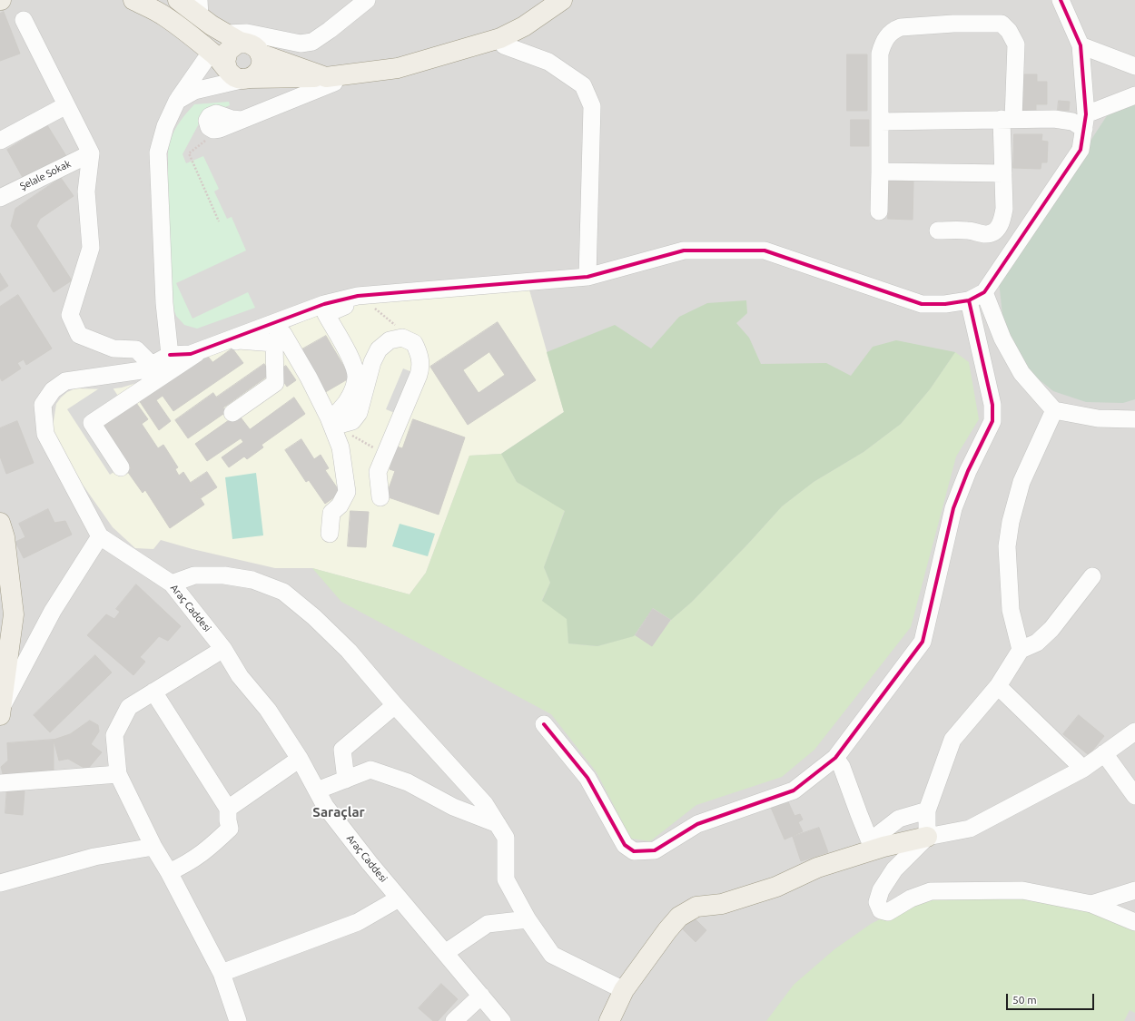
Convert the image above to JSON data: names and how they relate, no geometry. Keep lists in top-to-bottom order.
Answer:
{
  "streets": {
    "street": ["Şelale Sokak", "Araç Caddesi"]
  },
  "districts": ["Saraçlar"],
  "scale_bar": "50 m"
}
